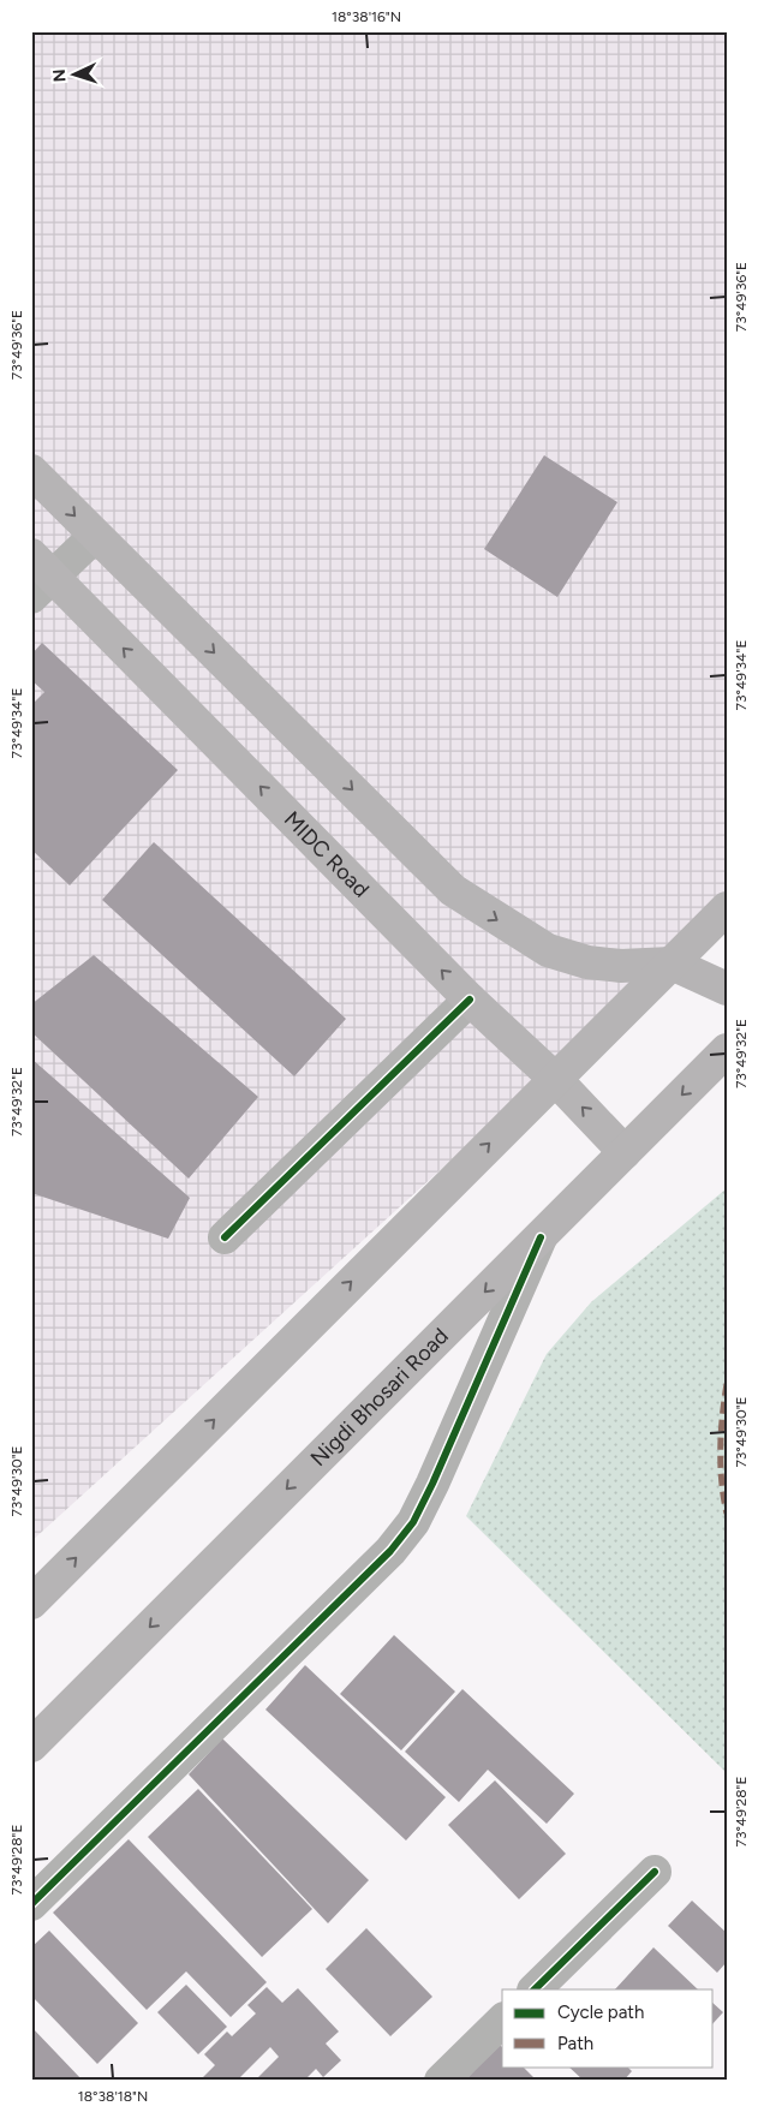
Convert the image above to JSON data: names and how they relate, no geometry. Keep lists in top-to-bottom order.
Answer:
{
  "streets": {
    "main road": ["MIDC Road", "Nigdi Bhosari Road"]
  },
  "crossings": [
    ["MIDC Road", "Nigdi Bhosari Road"]
  ],
  "legend": ["Cycle path", "Path"],
  "north": "left",
  "coordinates": [
    "18°38'16\"N",
    "73°49'36\"E",
    "73°49'34\"E",
    "73°49'32\"E",
    "73°49'30\"E",
    "73°49'28\"E",
    "18°38'18\"N"
  ]
}
